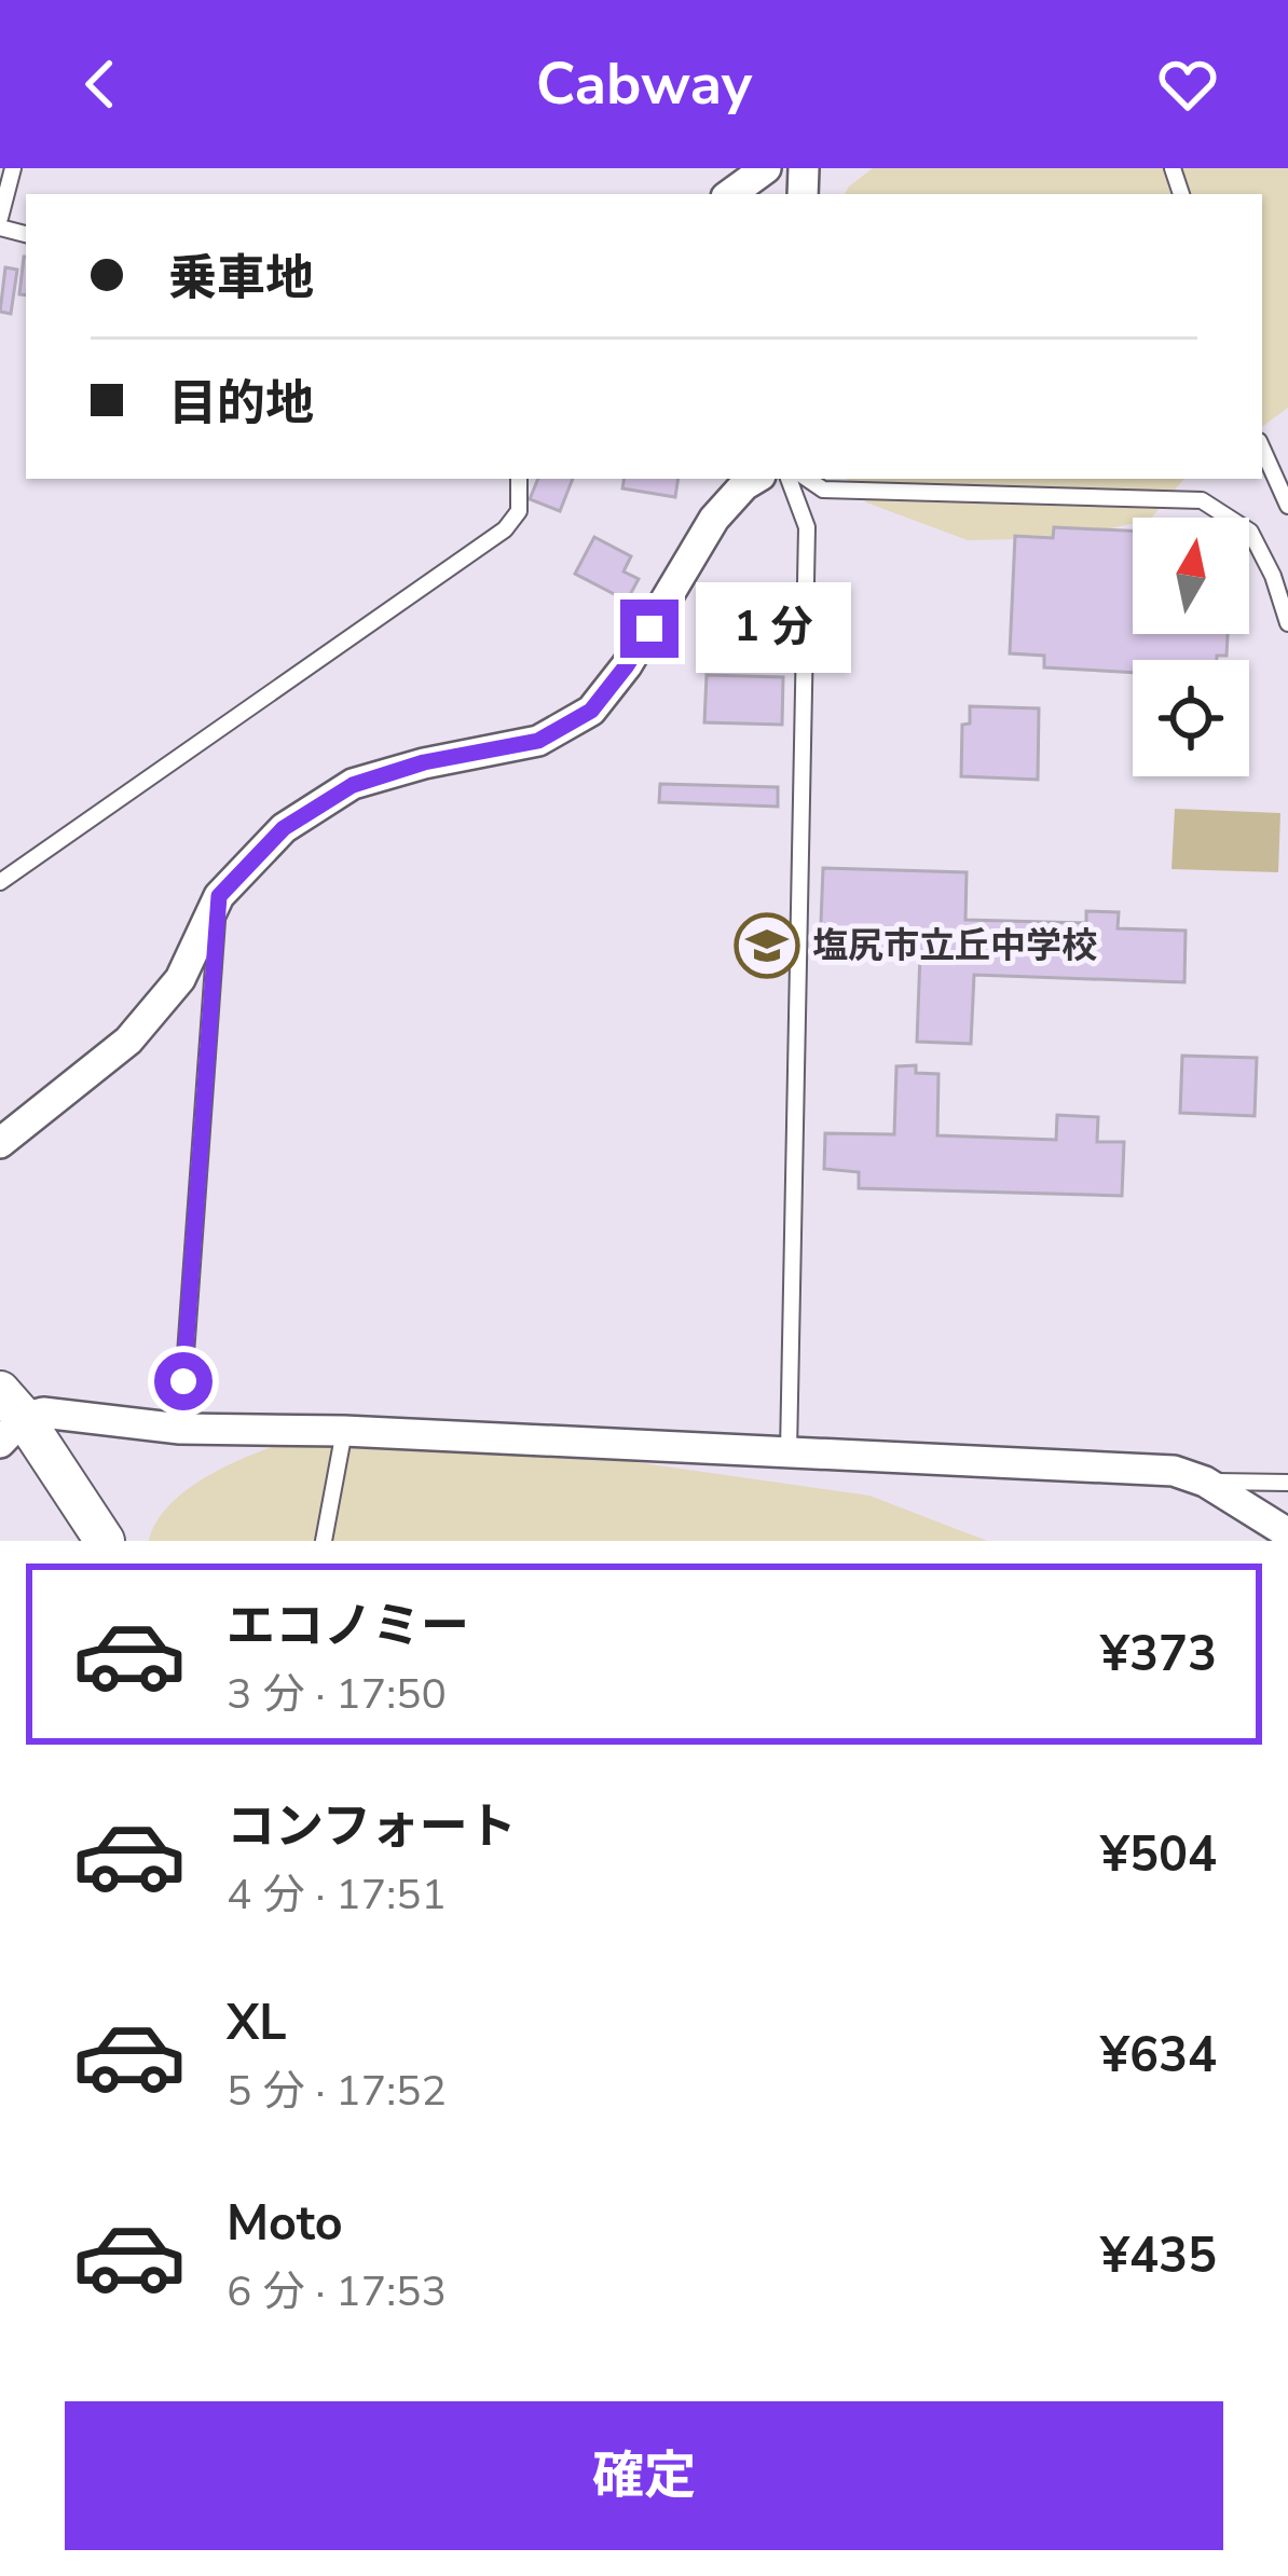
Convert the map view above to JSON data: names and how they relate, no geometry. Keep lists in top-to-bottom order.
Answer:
{
  "places": {
    "school or university": ["塩尻市立丘中学校"]
  },
  "north": "top",
  "page": {
    "header": "Cabway",
    "banner": ["乗車地", "目的地"],
    "bubble": "1 分",
    "list": [
      {
        "name": "エコノミー",
        "note": "3 分 · 17:50",
        "value": "¥373"
      },
      {
        "name": "コンフォート",
        "note": "4 分 · 17:51",
        "value": "¥504"
      },
      {
        "name": "XL",
        "note": "5 分 · 17:52",
        "value": "¥634"
      },
      {
        "name": "Moto",
        "note": "6 分 · 17:53",
        "value": "¥435"
      }
    ],
    "buttons": "確定"
  }
}
